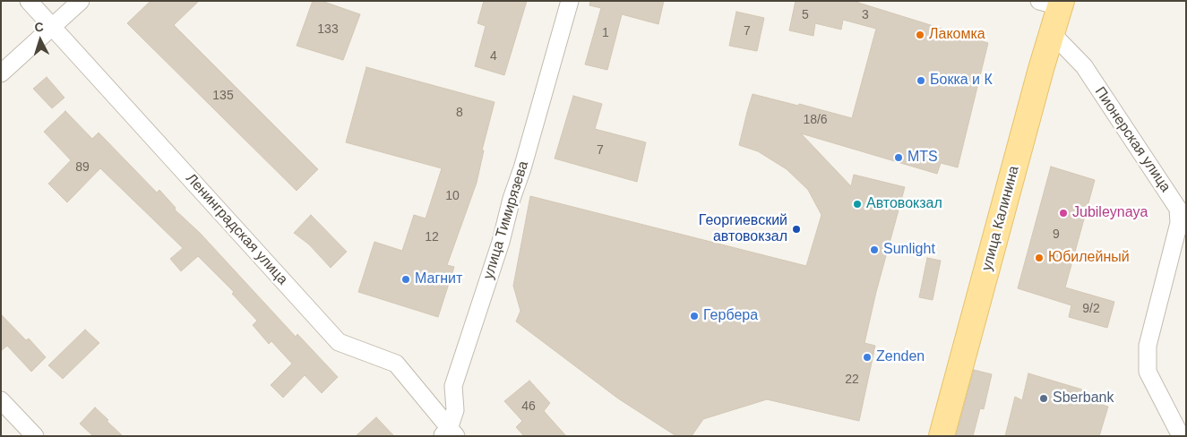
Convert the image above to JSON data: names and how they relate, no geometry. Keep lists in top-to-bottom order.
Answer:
{
  "streets": {
    "main road": ["улица Калинина"],
    "street": ["Пионерская улица", "улица Тимирязева", "Ленинградская улица"]
  },
  "crossings": [
    ["Пионерская улица", "улица Калинина"],
    ["улица Тимирязева", "Ленинградская улица"]
  ],
  "places": [
    "Лакомка",
    "Бокка и К",
    "MTS",
    "Автовокзал",
    "Jubileynaya",
    "Георгиевский автовокзал",
    "Sunlight",
    "Юбилейный",
    "Магнит",
    "Гербера",
    "Zenden",
    "Sberbank"
  ],
  "house_numbers": [
    "5",
    "3",
    "133",
    "7",
    "1",
    "4",
    "135",
    "8",
    "18/6",
    "7",
    "89",
    "10",
    "9",
    "12",
    "9/2",
    "22",
    "46"
  ],
  "north": "top"
}
